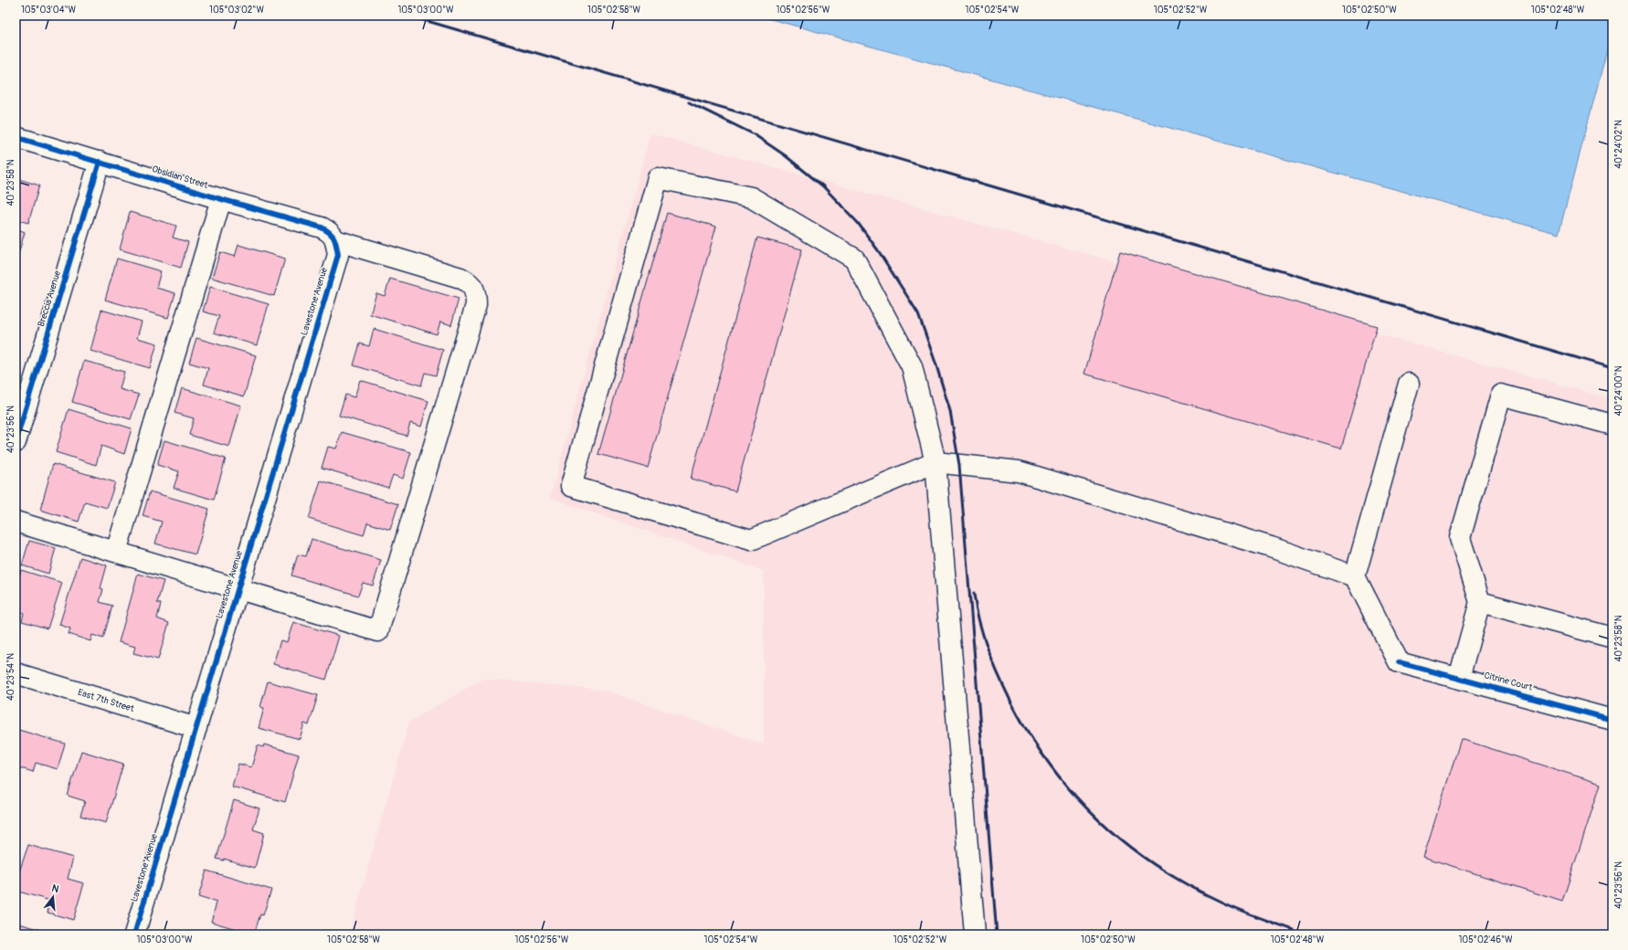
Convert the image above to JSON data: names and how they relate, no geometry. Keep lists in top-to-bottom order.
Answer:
{
  "streets": {
    "street": [
      "Obsidian Street",
      "Breccia Avenue",
      "Lavestone Avenue",
      "Citrine Court",
      "East 7th Street"
    ]
  },
  "crossings": [
    ["Obsidian Street", "Breccia Avenue"],
    ["Obsidian Street", "Lavestone Avenue"],
    ["Lavestone Avenue", "East 7th Street"]
  ],
  "north": "top",
  "coordinates": [
    "105°03'04\"W",
    "105°03'02\"W",
    "105°03'00\"W",
    "105°02'58\"W",
    "105°02'56\"W",
    "105°02'54\"W",
    "105°02'52\"W",
    "105°02'50\"W",
    "105°02'48\"W",
    "40°24'02\"N",
    "40°23'58\"N",
    "40°24'00\"N",
    "40°23'56\"N",
    "40°23'54\"N",
    "105°02'46\"W"
  ]
}
